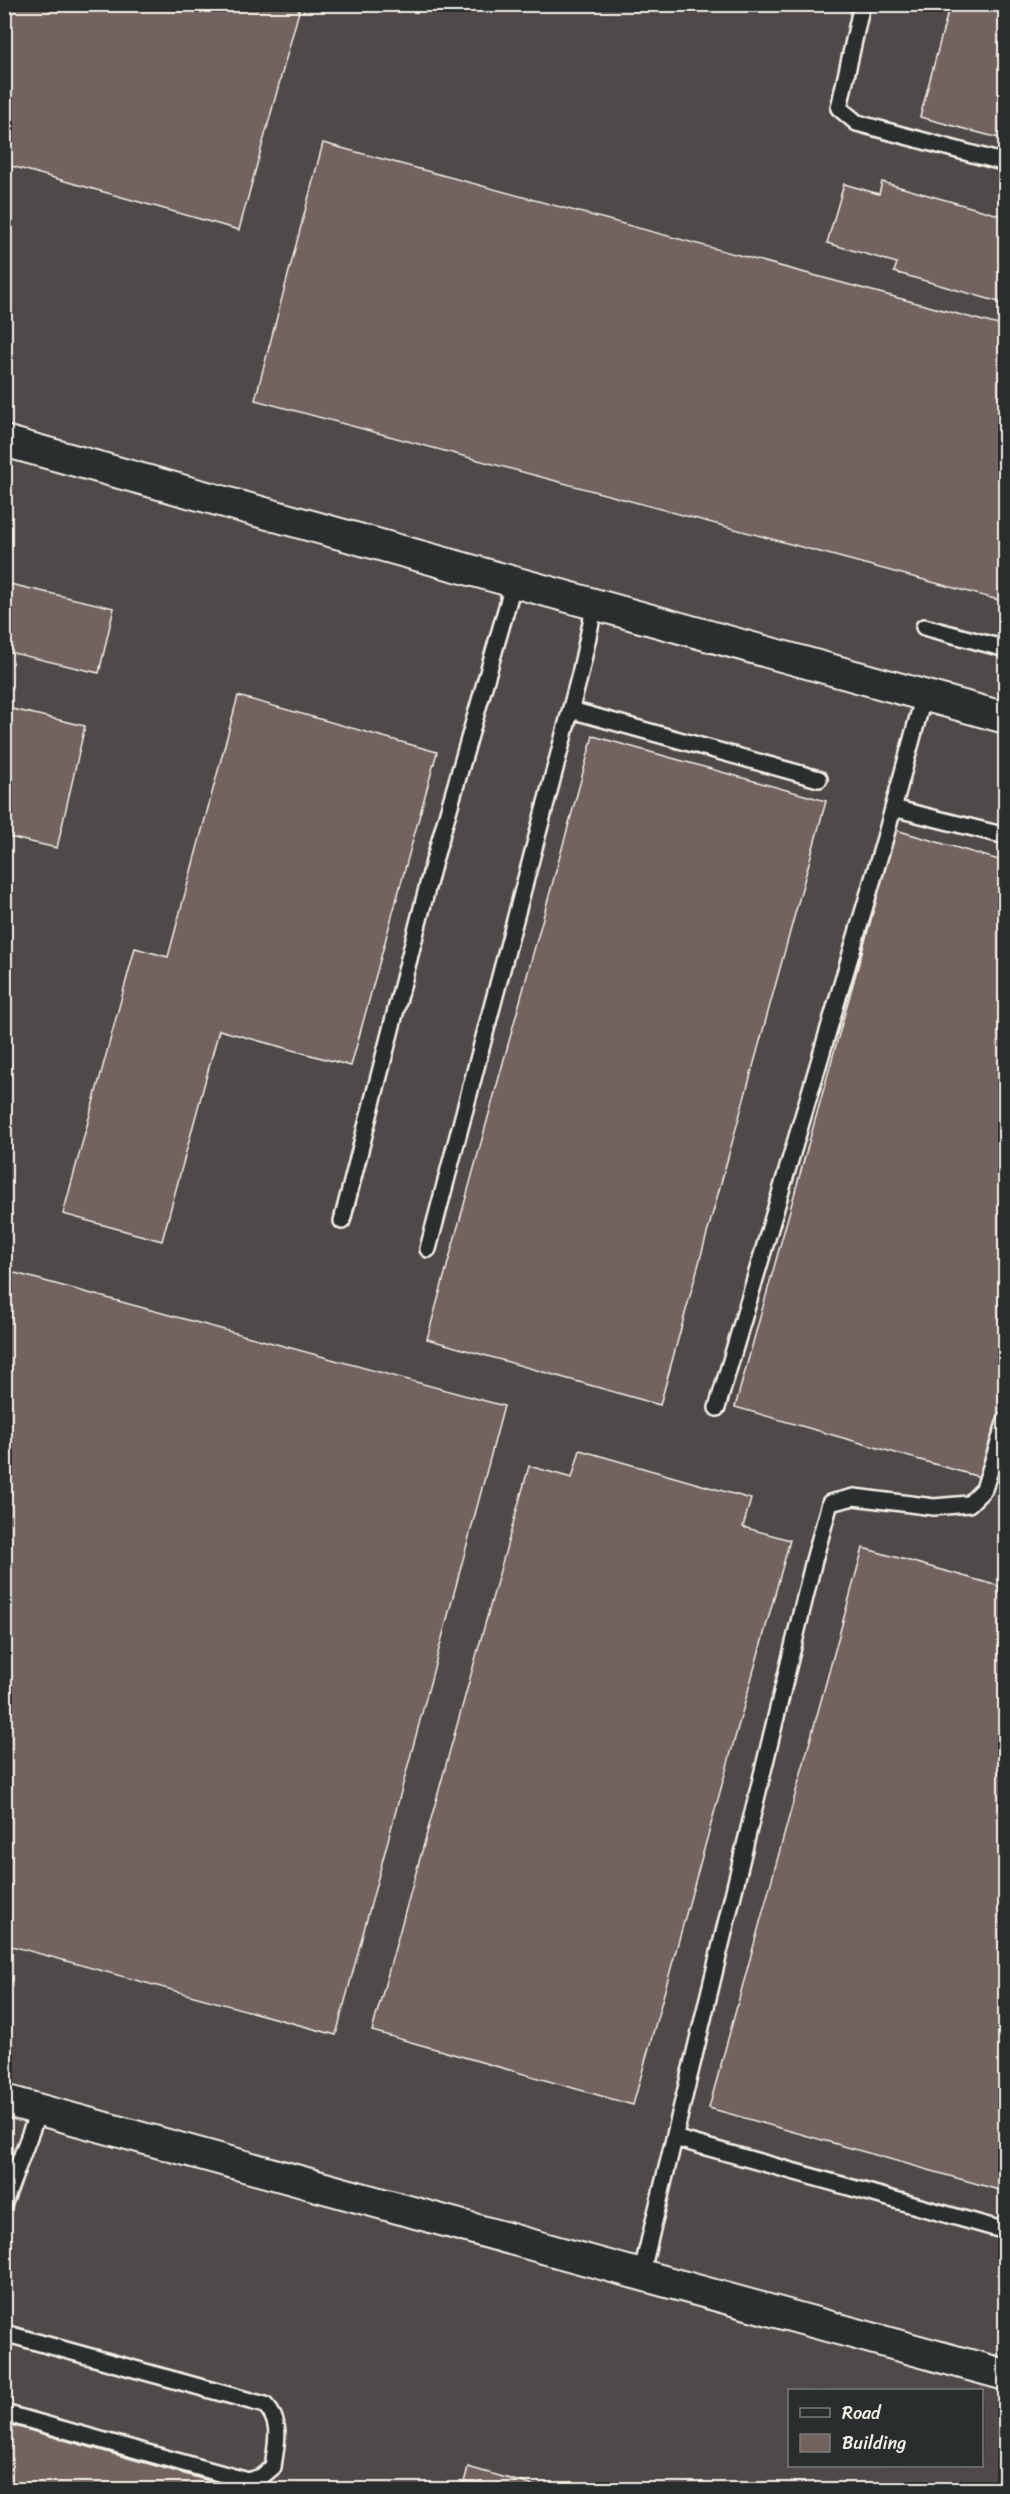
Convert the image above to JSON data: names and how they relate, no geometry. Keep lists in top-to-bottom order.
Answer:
{
  "legend": ["Road", "Building"]
}
